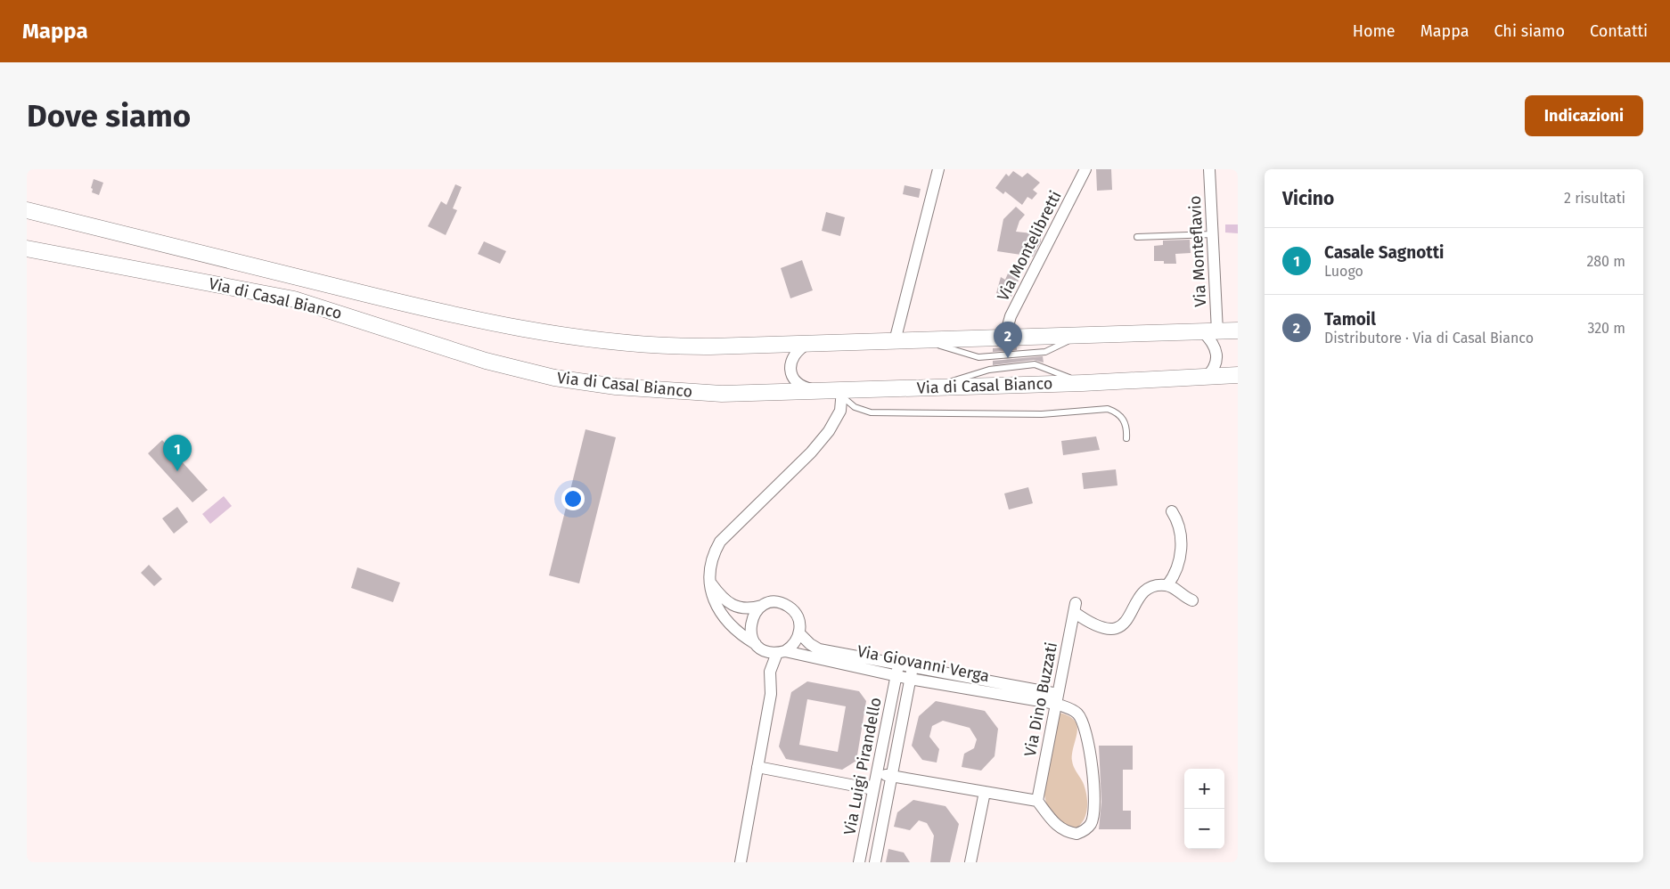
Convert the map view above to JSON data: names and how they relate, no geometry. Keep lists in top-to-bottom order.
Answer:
{
  "streets": {
    "main road": ["Via di Casal Bianco"],
    "street": [
      "Via Montelibretti",
      "Via Monteflavio",
      "Via Giovanni Verga",
      "Via Dino Buzzati",
      "Via Luigi Pirandello"
    ]
  },
  "crossings": [
    ["Via Montelibretti", "Via di Casal Bianco"],
    ["Via Monteflavio", "Via di Casal Bianco"],
    ["Via Giovanni Verga", "Via Dino Buzzati"],
    ["Via Giovanni Verga", "Via Luigi Pirandello"]
  ],
  "page": {
    "header": "Mappa",
    "nav": [
      "Home",
      "Mappa",
      "Chi siamo",
      "Contatti"
    ],
    "buttons": "Indicazioni",
    "title": "Dove siamo",
    "heading": ["Vicino", "2 risultati"],
    "list": [
      {
        "mark": "1",
        "name": "Casale Sagnotti",
        "note": "Luogo",
        "value": "280 m"
      },
      {
        "mark": "2",
        "name": "Tamoil",
        "note": "Distributore · Via di Casal Bianco",
        "value": "320 m"
      }
    ],
    "pins": ["2", "1"],
    "map_buttons": ["+", "−"]
  }
}
